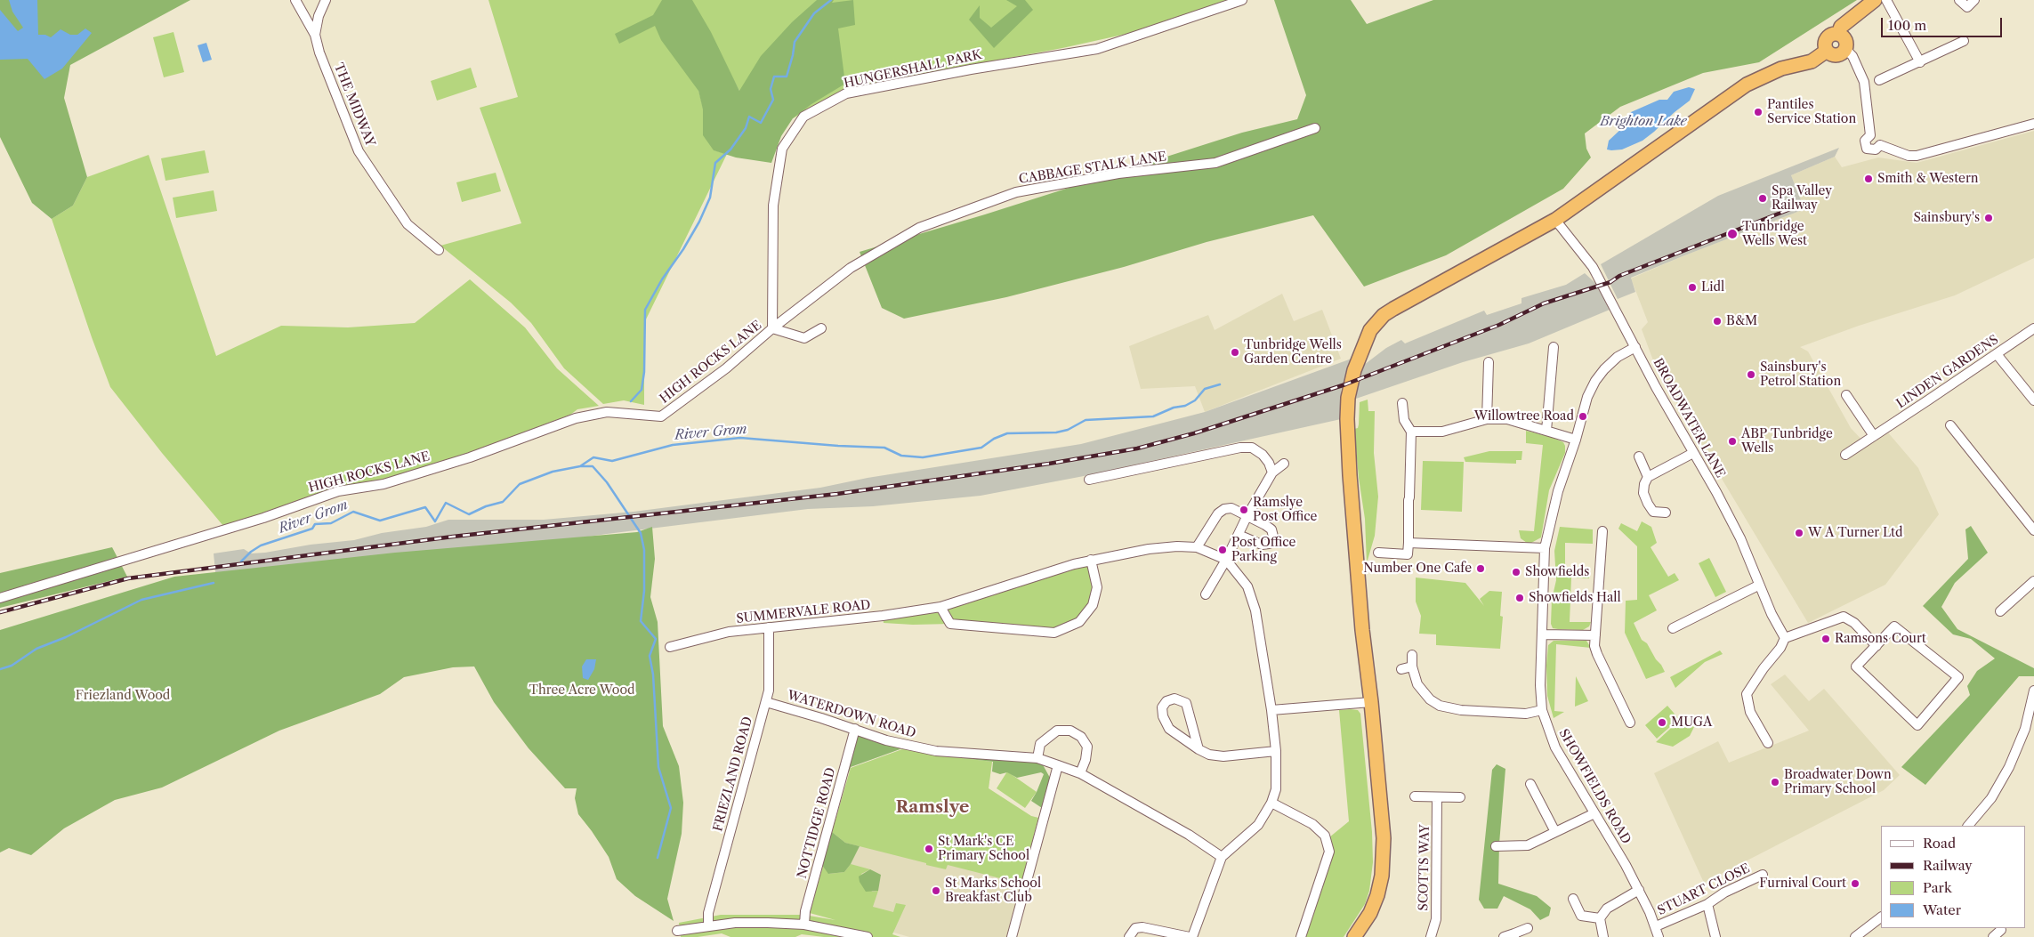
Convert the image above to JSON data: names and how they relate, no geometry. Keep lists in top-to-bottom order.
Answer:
{
  "streets": {
    "street": [
      "HUNGERSHALL PARK",
      "THE MIDWAY",
      "CABBAGE STALK LANE",
      "HIGH ROCKS LANE",
      "LINDEN GARDENS",
      "BROADWATER LANE",
      "SUMMERVALE ROAD",
      "WATERDOWN ROAD",
      "FRIEZLAND ROAD",
      "SHOWFIELDS ROAD",
      "NOTTIDGE ROAD",
      "SCOTTS WAY",
      "STUART CLOSE"
    ]
  },
  "crossings": [
    ["HUNGERSHALL PARK", "CABBAGE STALK LANE"],
    ["HUNGERSHALL PARK", "HIGH ROCKS LANE"],
    ["CABBAGE STALK LANE", "HIGH ROCKS LANE"],
    ["BROADWATER LANE", "SHOWFIELDS ROAD"],
    ["SUMMERVALE ROAD", "WATERDOWN ROAD"],
    ["SUMMERVALE ROAD", "FRIEZLAND ROAD"],
    ["WATERDOWN ROAD", "FRIEZLAND ROAD"],
    ["WATERDOWN ROAD", "NOTTIDGE ROAD"],
    ["SHOWFIELDS ROAD", "STUART CLOSE"]
  ],
  "districts": ["Ramslye"],
  "water": ["Brighton Lake", "River Grom"],
  "parks": ["Three Acre Wood", "Friezland Wood"],
  "places": [
    "Pantiles Service Station",
    "Smith & Western",
    "Spa Valley Railway",
    "Sainsbury's",
    "Tunbridge Wells West",
    "Lidl",
    "B&M",
    "Tunbridge Wells Garden Centre",
    "Sainsbury's Petrol Station",
    "Willowtree Road",
    "ABP Tunbridge Wells",
    "Ramslye Post Office",
    "W A Turner Ltd",
    "Post Office Parking",
    "Number One Cafe",
    "Showfields",
    "Showfields Hall",
    "Ramsons Court",
    "MUGA",
    "Broadwater Down Primary School",
    "St Mark's CE Primary School",
    "Furnival Court",
    "St Marks School Breakfast Club"
  ],
  "legend": [
    "Road",
    "Railway",
    "Park",
    "Water"
  ],
  "scale_bar": "100 m"
}
